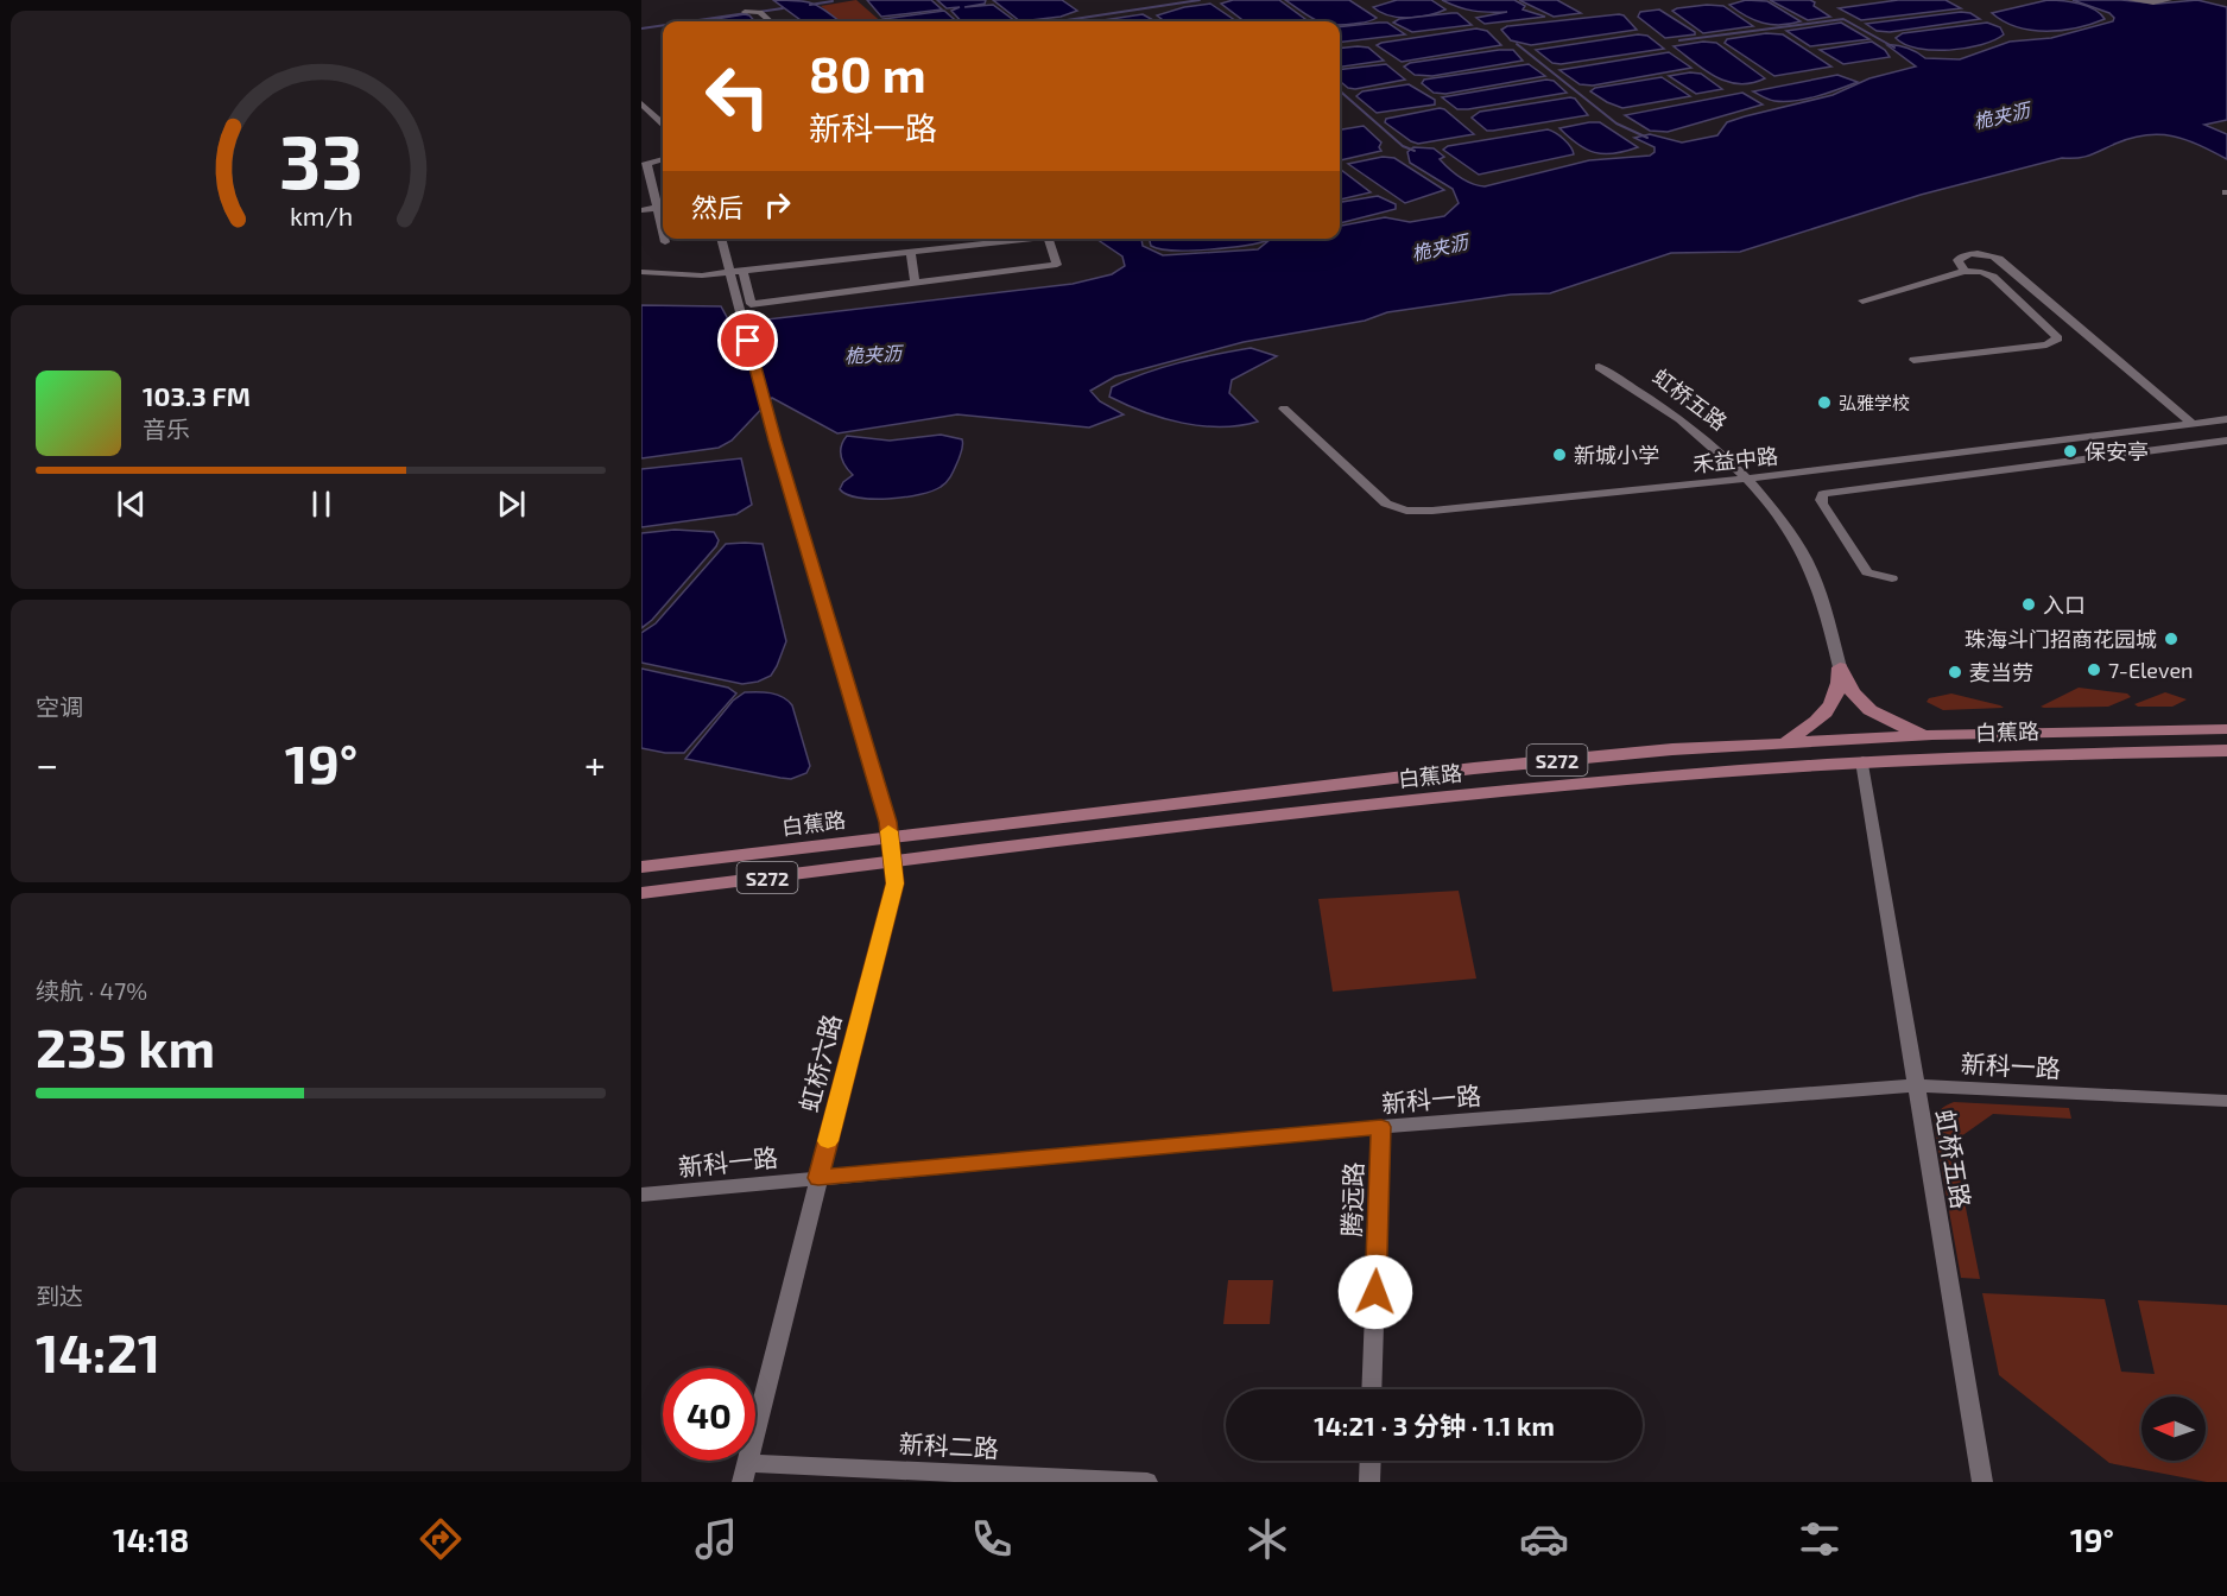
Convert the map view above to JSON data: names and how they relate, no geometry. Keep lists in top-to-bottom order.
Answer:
{
  "streets": {
    "main road": ["白蕉路", "S272"],
    "street": [
      "虹桥五路",
      "禾益中路",
      "虹桥六路",
      "新科一路",
      "腾远路",
      "新科二路"
    ]
  },
  "crossings": [
    ["虹桥五路", "禾益中路"],
    ["虹桥五路", "白蕉路"],
    ["虹桥五路", "新科一路"],
    ["白蕉路", "虹桥六路"],
    ["虹桥六路", "新科一路"],
    ["虹桥六路", "新科二路"],
    ["新科一路", "腾远路"]
  ],
  "water": ["桅夹沥"],
  "places": [
    "弘雅学校",
    "保安亭",
    "新城小学",
    "入口",
    "珠海斗门招商花园城",
    "7-Eleven",
    "麦当劳"
  ],
  "north": "left",
  "page": {
    "turn": ["80 m", "新科一路"],
    "then": "然后",
    "song": ["103.3 FM", "音乐"],
    "tile": [
      "空调",
      ["续航 · 47%", "235 km"],
      ["到达", "14:21"]
    ],
    "heat": ["−", "19°", "+"],
    "limit": "40",
    "trip": "14:21 · 3 分钟 · 1.1 km",
    "tabs": ["14:18", "19°"],
    "gauge": ["33", "km/h"]
  }
}
